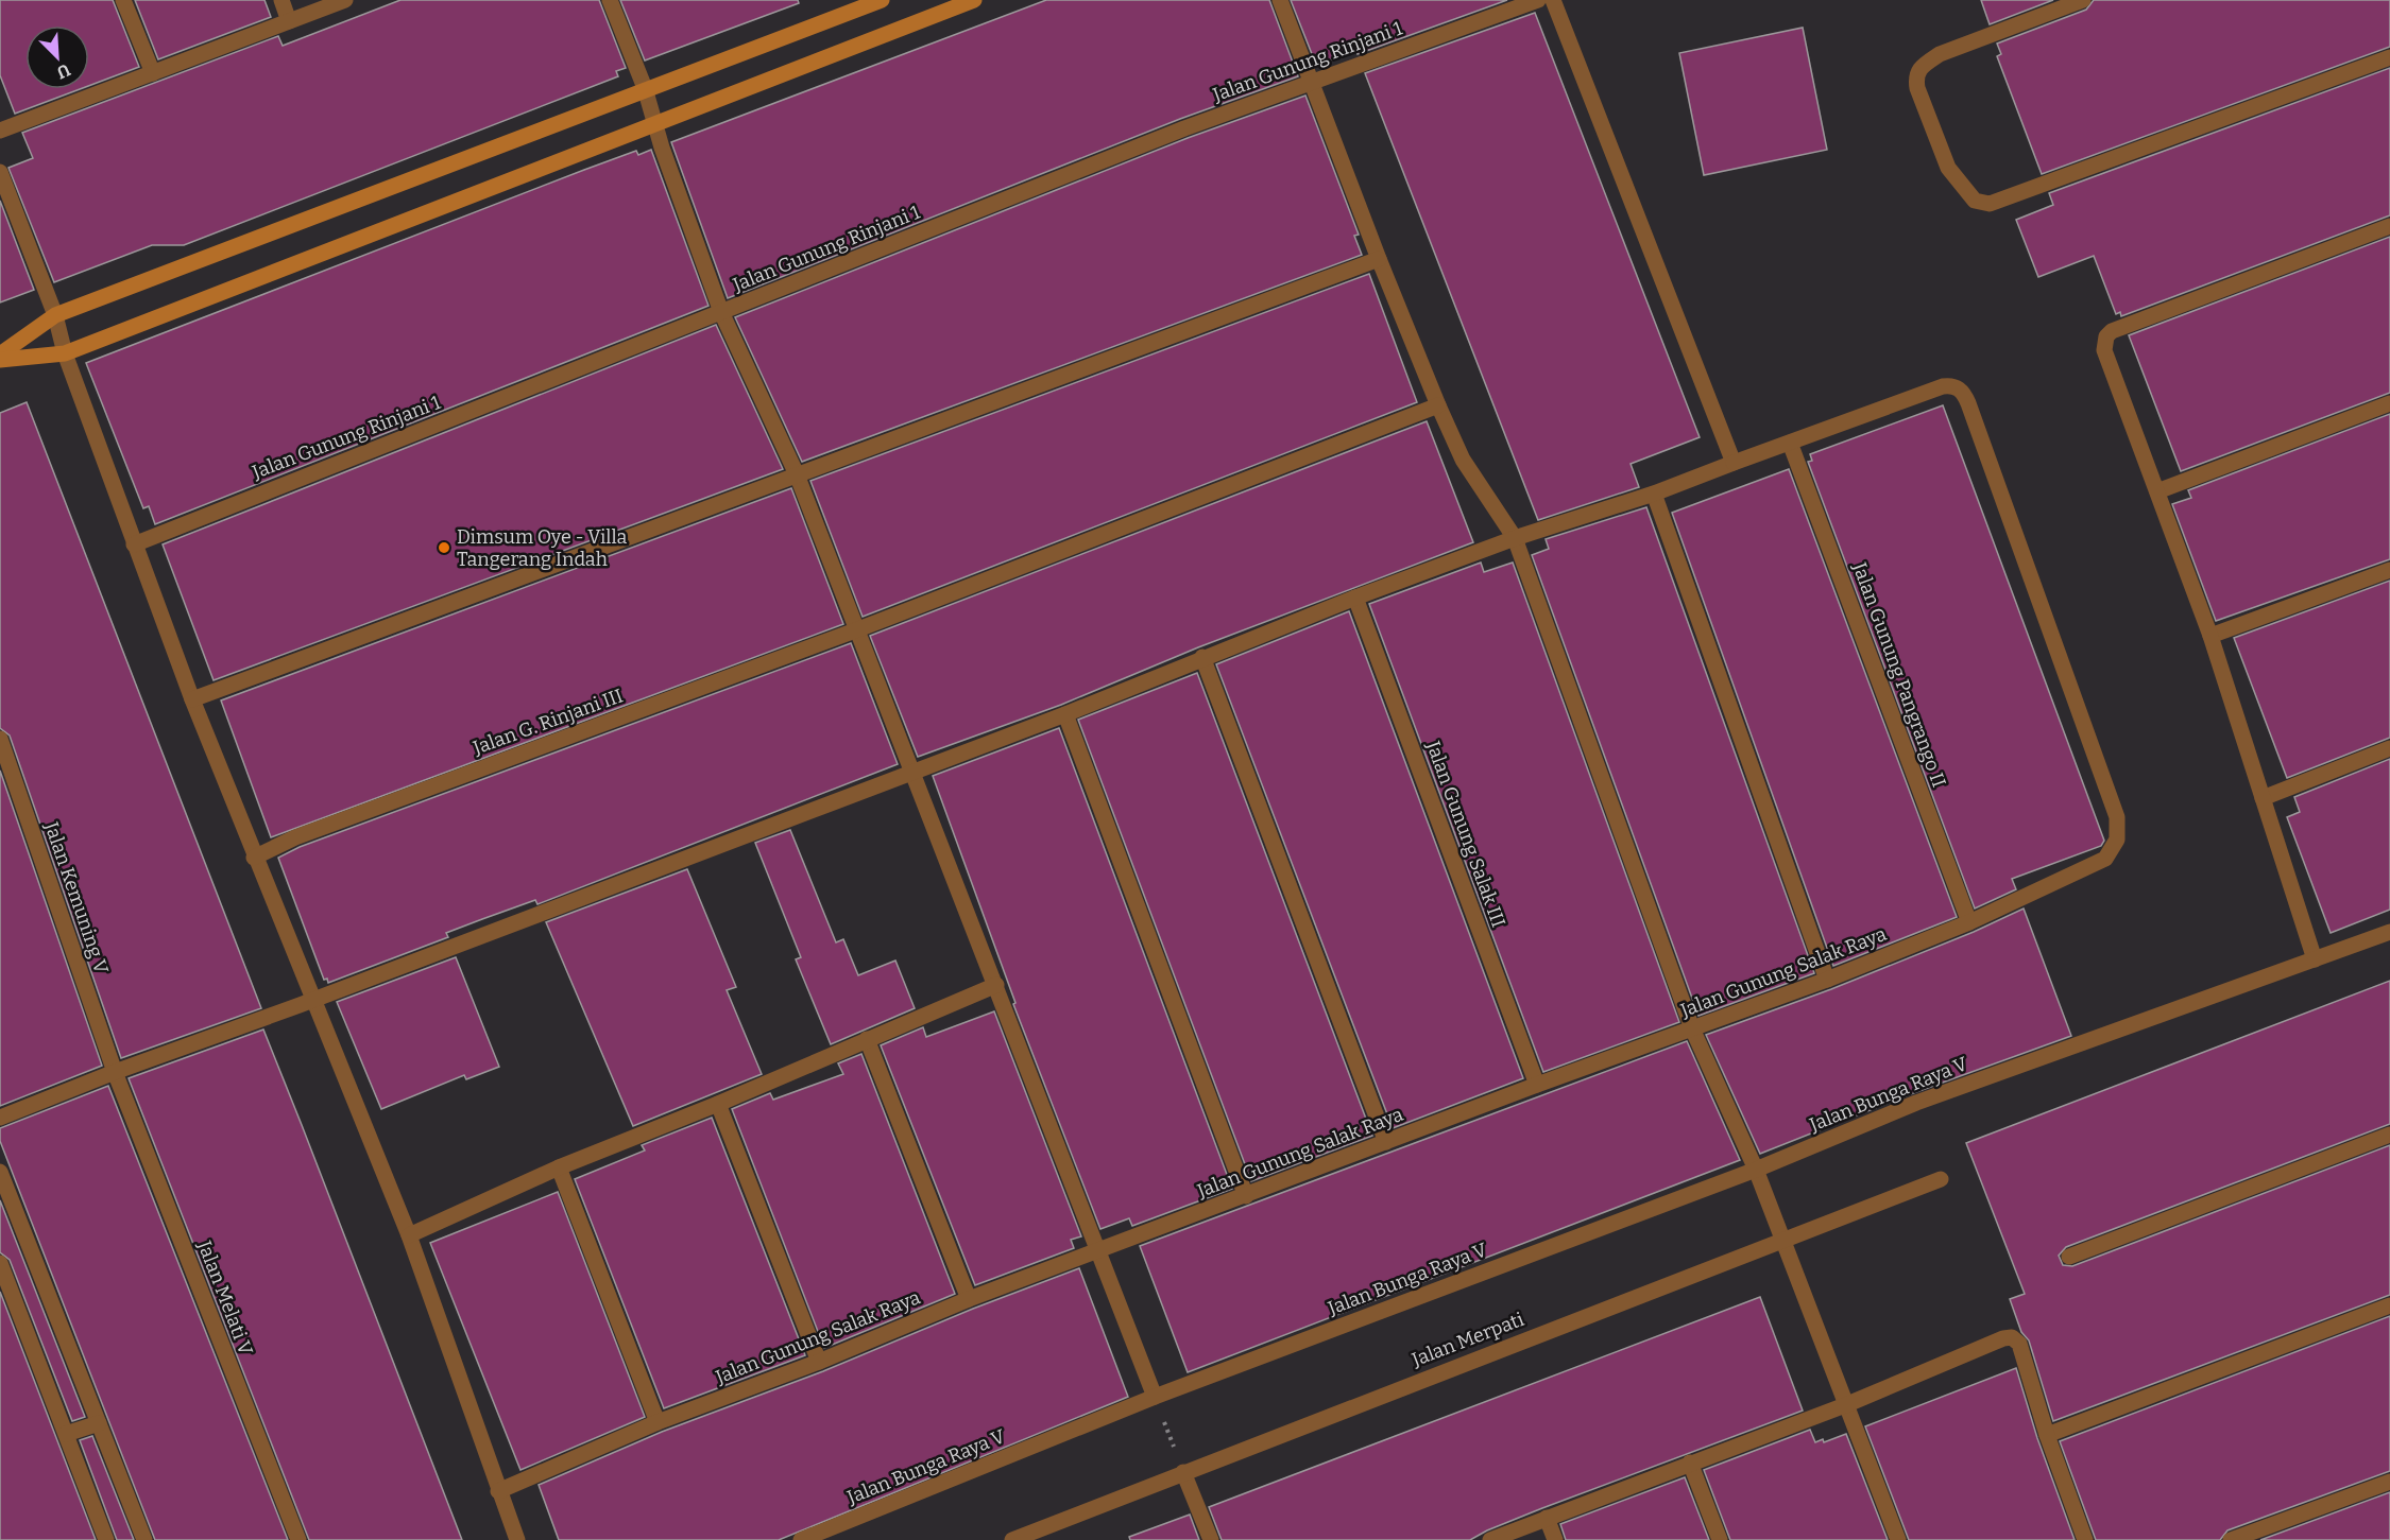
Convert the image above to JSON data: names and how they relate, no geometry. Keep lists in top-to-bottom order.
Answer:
{
  "streets": {
    "street": [
      "Jalan Gunung Rinjani 1",
      "Jalan Gunung Pangrango II",
      "Jalan G. Rinjani III",
      "Jalan Gunung Salak III",
      "Jalan Kemuning V",
      "Jalan Gunung Salak Raya",
      "Jalan Bunga Raya V",
      "Jalan Melati V",
      "Jalan Merpati"
    ]
  },
  "crossings": [
    ["Jalan Gunung Pangrango II", "Jalan Gunung Salak Raya"],
    ["Jalan Gunung Salak III", "Jalan Gunung Salak Raya"],
    ["Jalan Kemuning V", "Jalan Melati V"]
  ],
  "places": ["Dimsum Oye - Villa Tangerang Indah"],
  "north": "bottom right"
}
